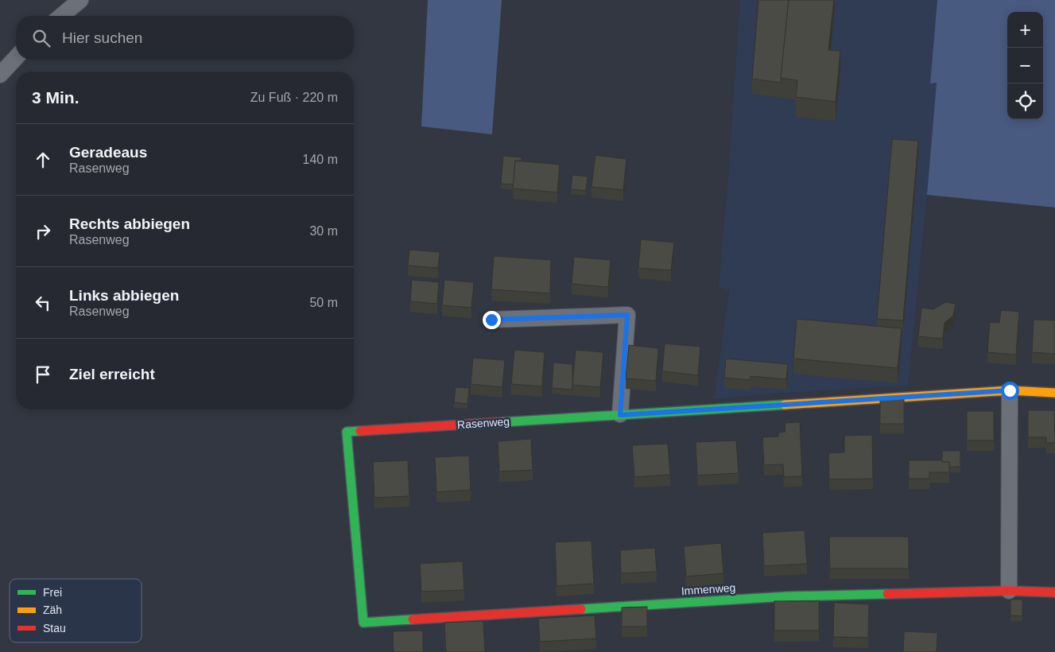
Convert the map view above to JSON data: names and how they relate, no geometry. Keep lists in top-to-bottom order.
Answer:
{
  "streets": {
    "street": ["Rasenweg", "Immenweg"]
  },
  "crossings": [
    ["Rasenweg", "Immenweg"]
  ],
  "legend": ["Frei", "Zäh", "Stau"],
  "page": {
    "map_buttons": ["+", "−"],
    "search": "Hier suchen",
    "heading": ["3 Min.", "Zu Fuß · 220 m"],
    "list": [
      ["Geradeaus", "Rasenweg", "140 m"],
      ["Rechts abbiegen", "Rasenweg", "30 m"],
      ["Links abbiegen", "Rasenweg", "50 m"],
      "Ziel erreicht"
    ]
  }
}
